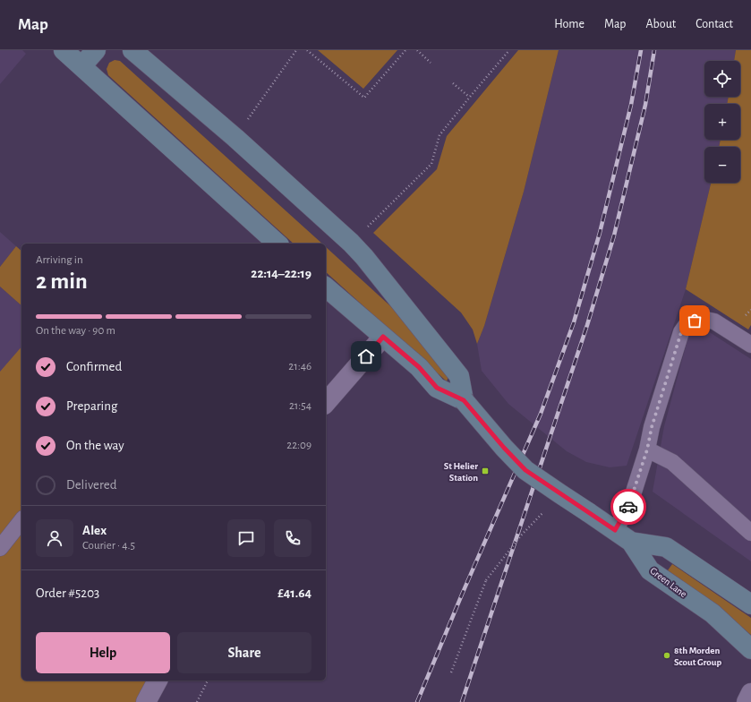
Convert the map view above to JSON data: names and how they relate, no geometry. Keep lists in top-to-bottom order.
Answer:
{
  "streets": {
    "main road": ["Green Lane"]
  },
  "places": {
    "transit": ["St Helier Station"],
    "other": ["8th Morden Scout Group"]
  },
  "page": {
    "header": "Map",
    "nav": [
      "Home",
      "Map",
      "About",
      "Contact"
    ],
    "map_buttons": ["+", "−"],
    "heading": ["2 min", "Arriving in", "22:14–22:19"],
    "panel": [
      "Alex",
      "Courier · 4.5",
      "Order #5203",
      "£41.64"
    ],
    "bar": "On the way · 90 m",
    "list": [
      ["Confirmed", "21:46"],
      ["Preparing", "21:54"],
      ["On the way", "22:09"],
      "Delivered"
    ],
    "buttons": ["Help", "Share"]
  }
}
